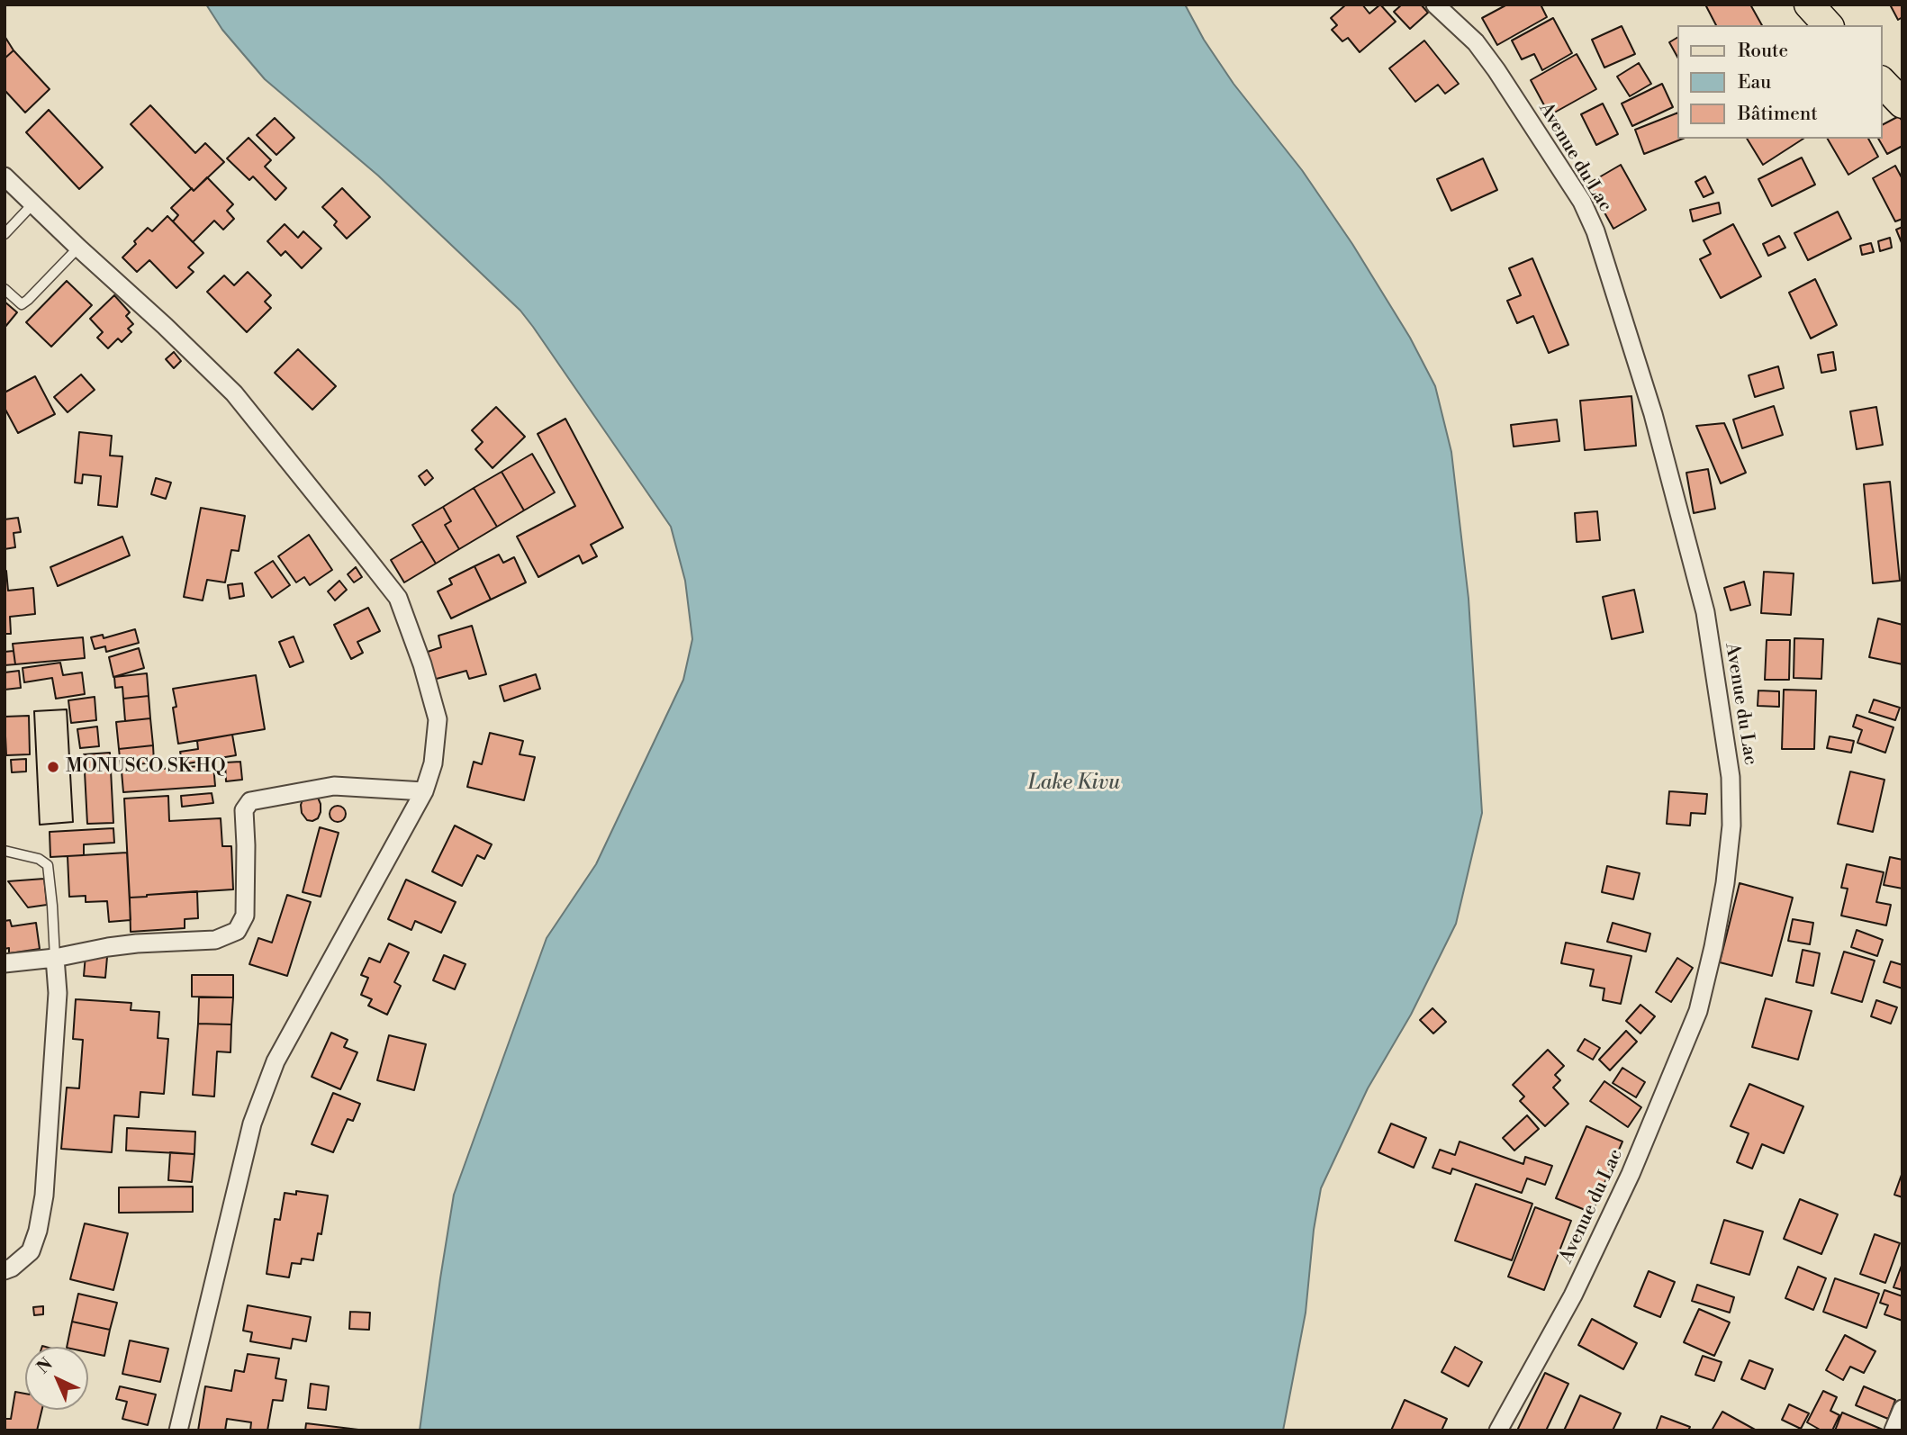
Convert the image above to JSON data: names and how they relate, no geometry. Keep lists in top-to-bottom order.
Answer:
{
  "streets": {
    "street": ["Avenue du Lac"]
  },
  "water": ["Lake Kivu"],
  "places": ["MONUSCO SK HQ"],
  "legend": ["Route", "Eau", "Bâtiment"],
  "north": "top left"
}
